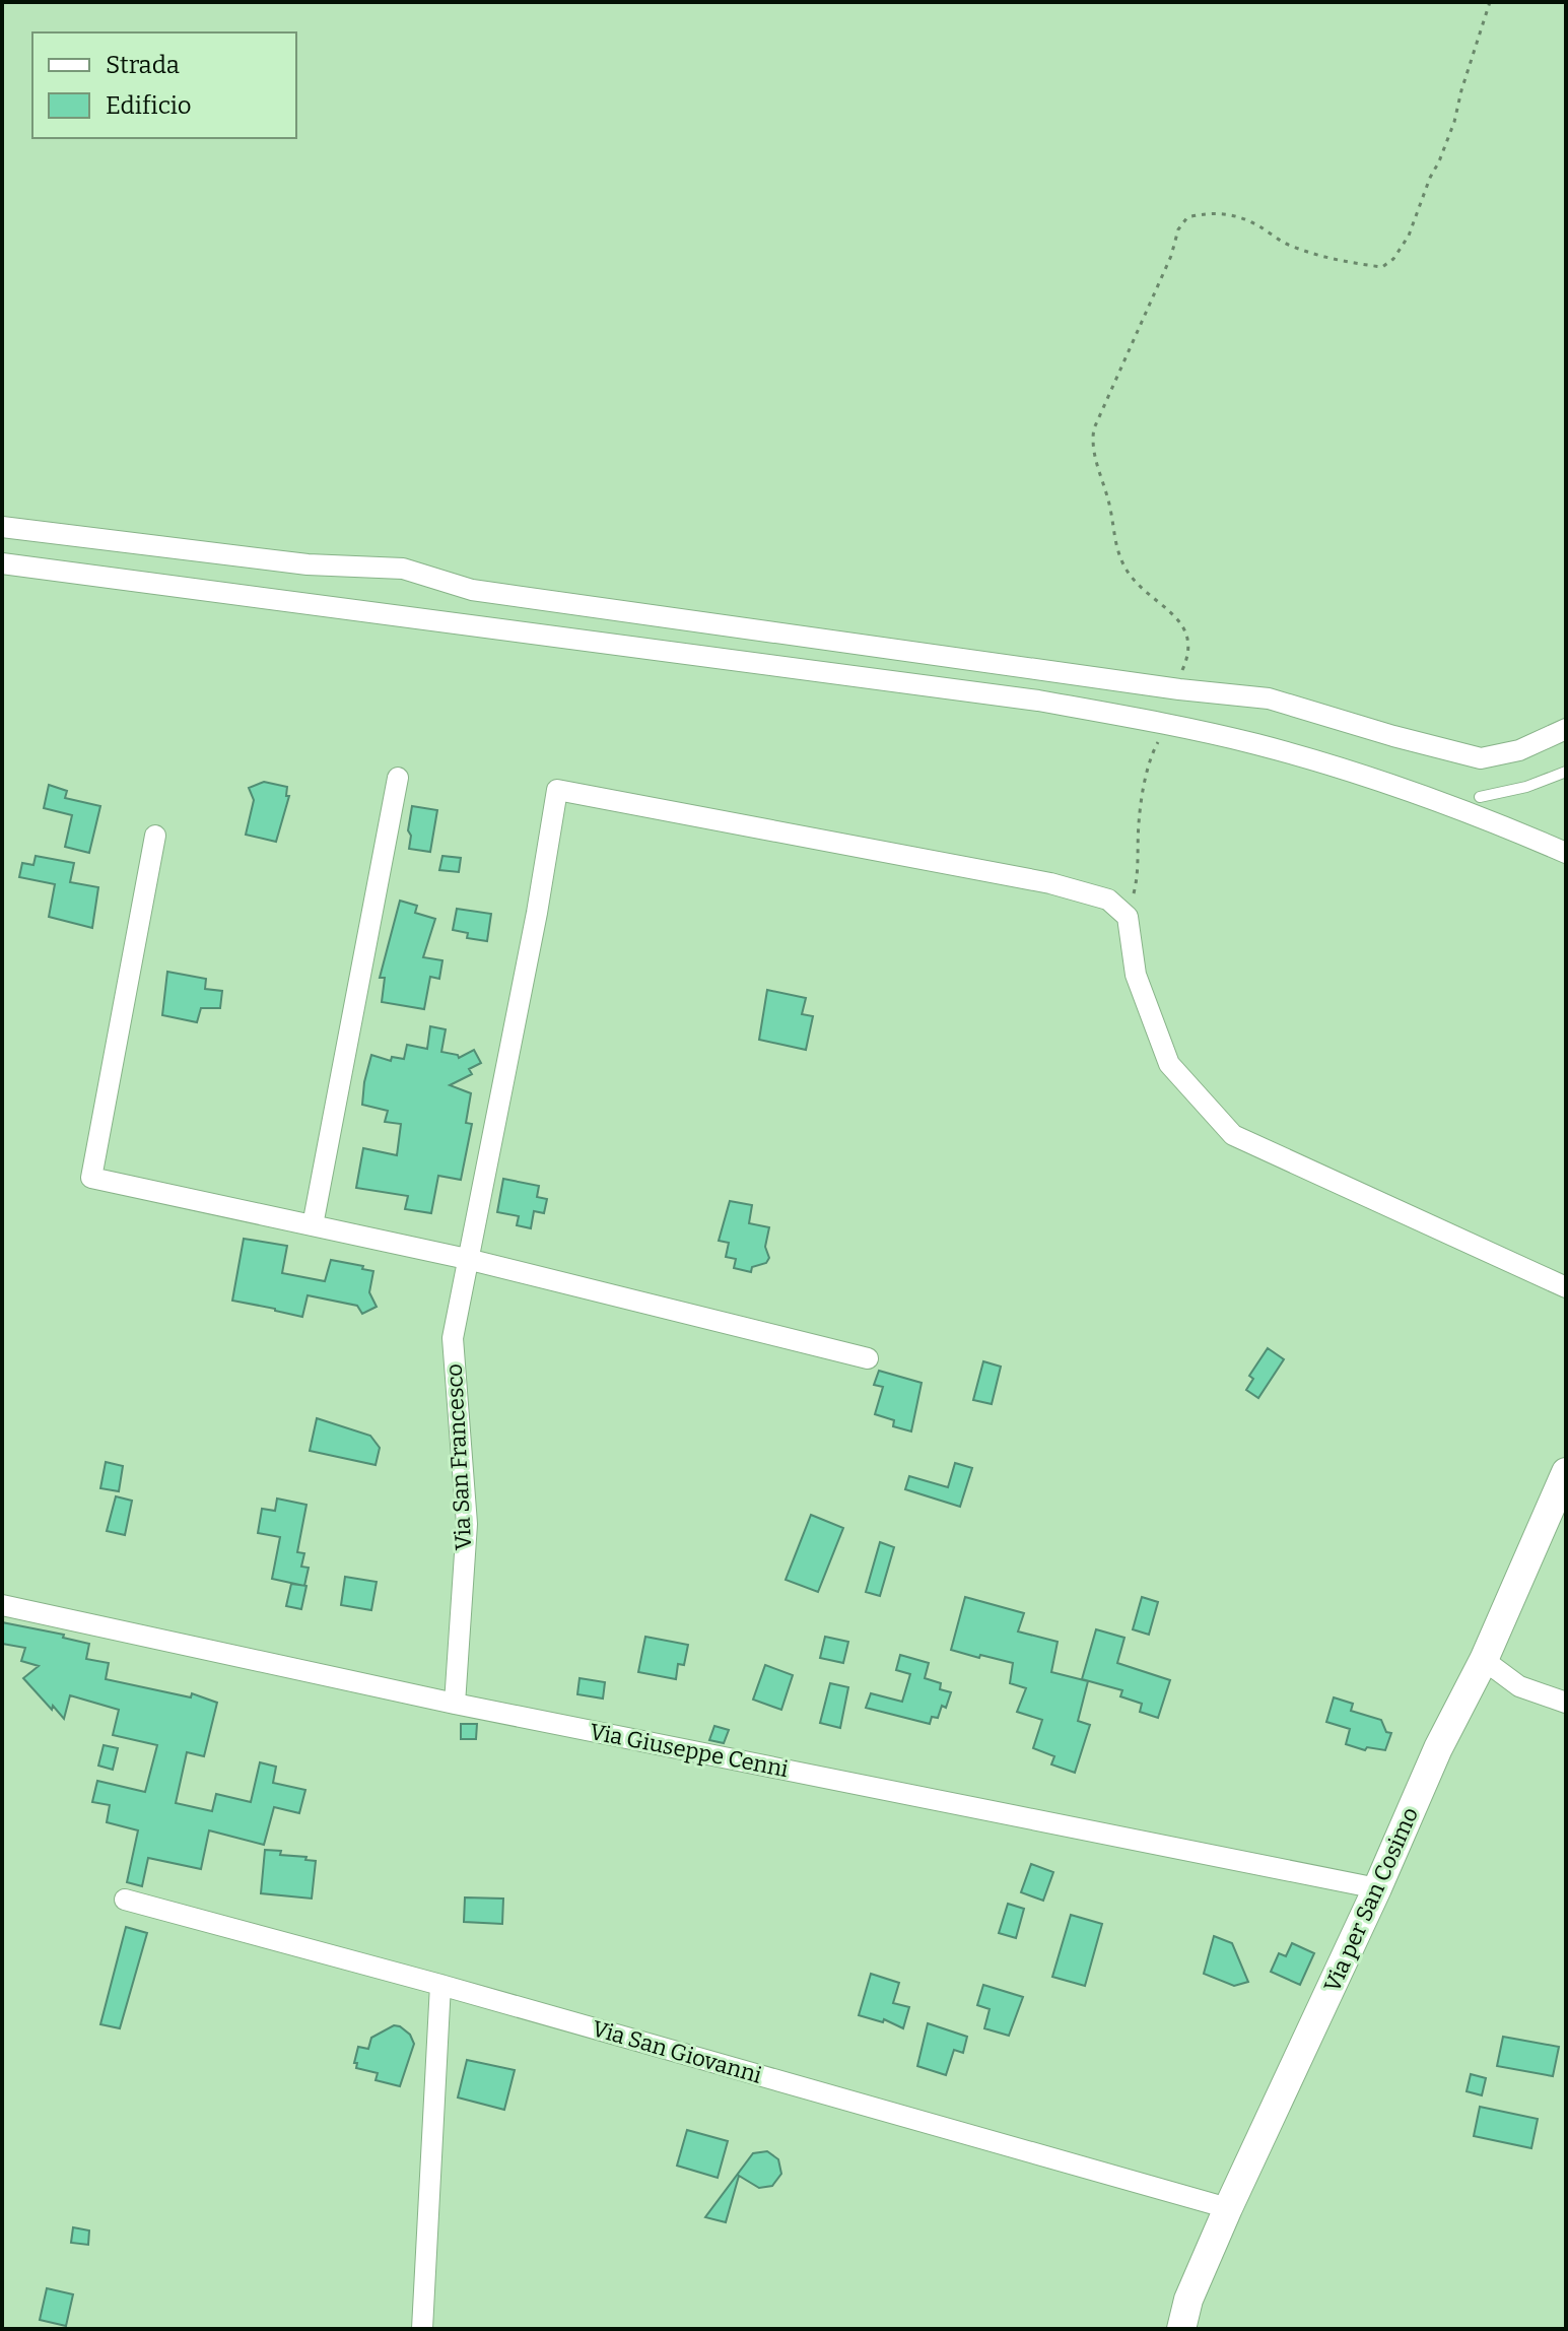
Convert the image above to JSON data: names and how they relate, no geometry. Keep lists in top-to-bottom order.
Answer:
{
  "streets": {
    "street": [
      "Via San Francesco",
      "Via Giuseppe Cenni",
      "Via per San Cosimo",
      "Via San Giovanni"
    ]
  },
  "crossings": [
    ["Via San Francesco", "Via Giuseppe Cenni"],
    ["Via Giuseppe Cenni", "Via per San Cosimo"],
    ["Via per San Cosimo", "Via San Giovanni"]
  ],
  "legend": ["Strada", "Edificio"]
}
